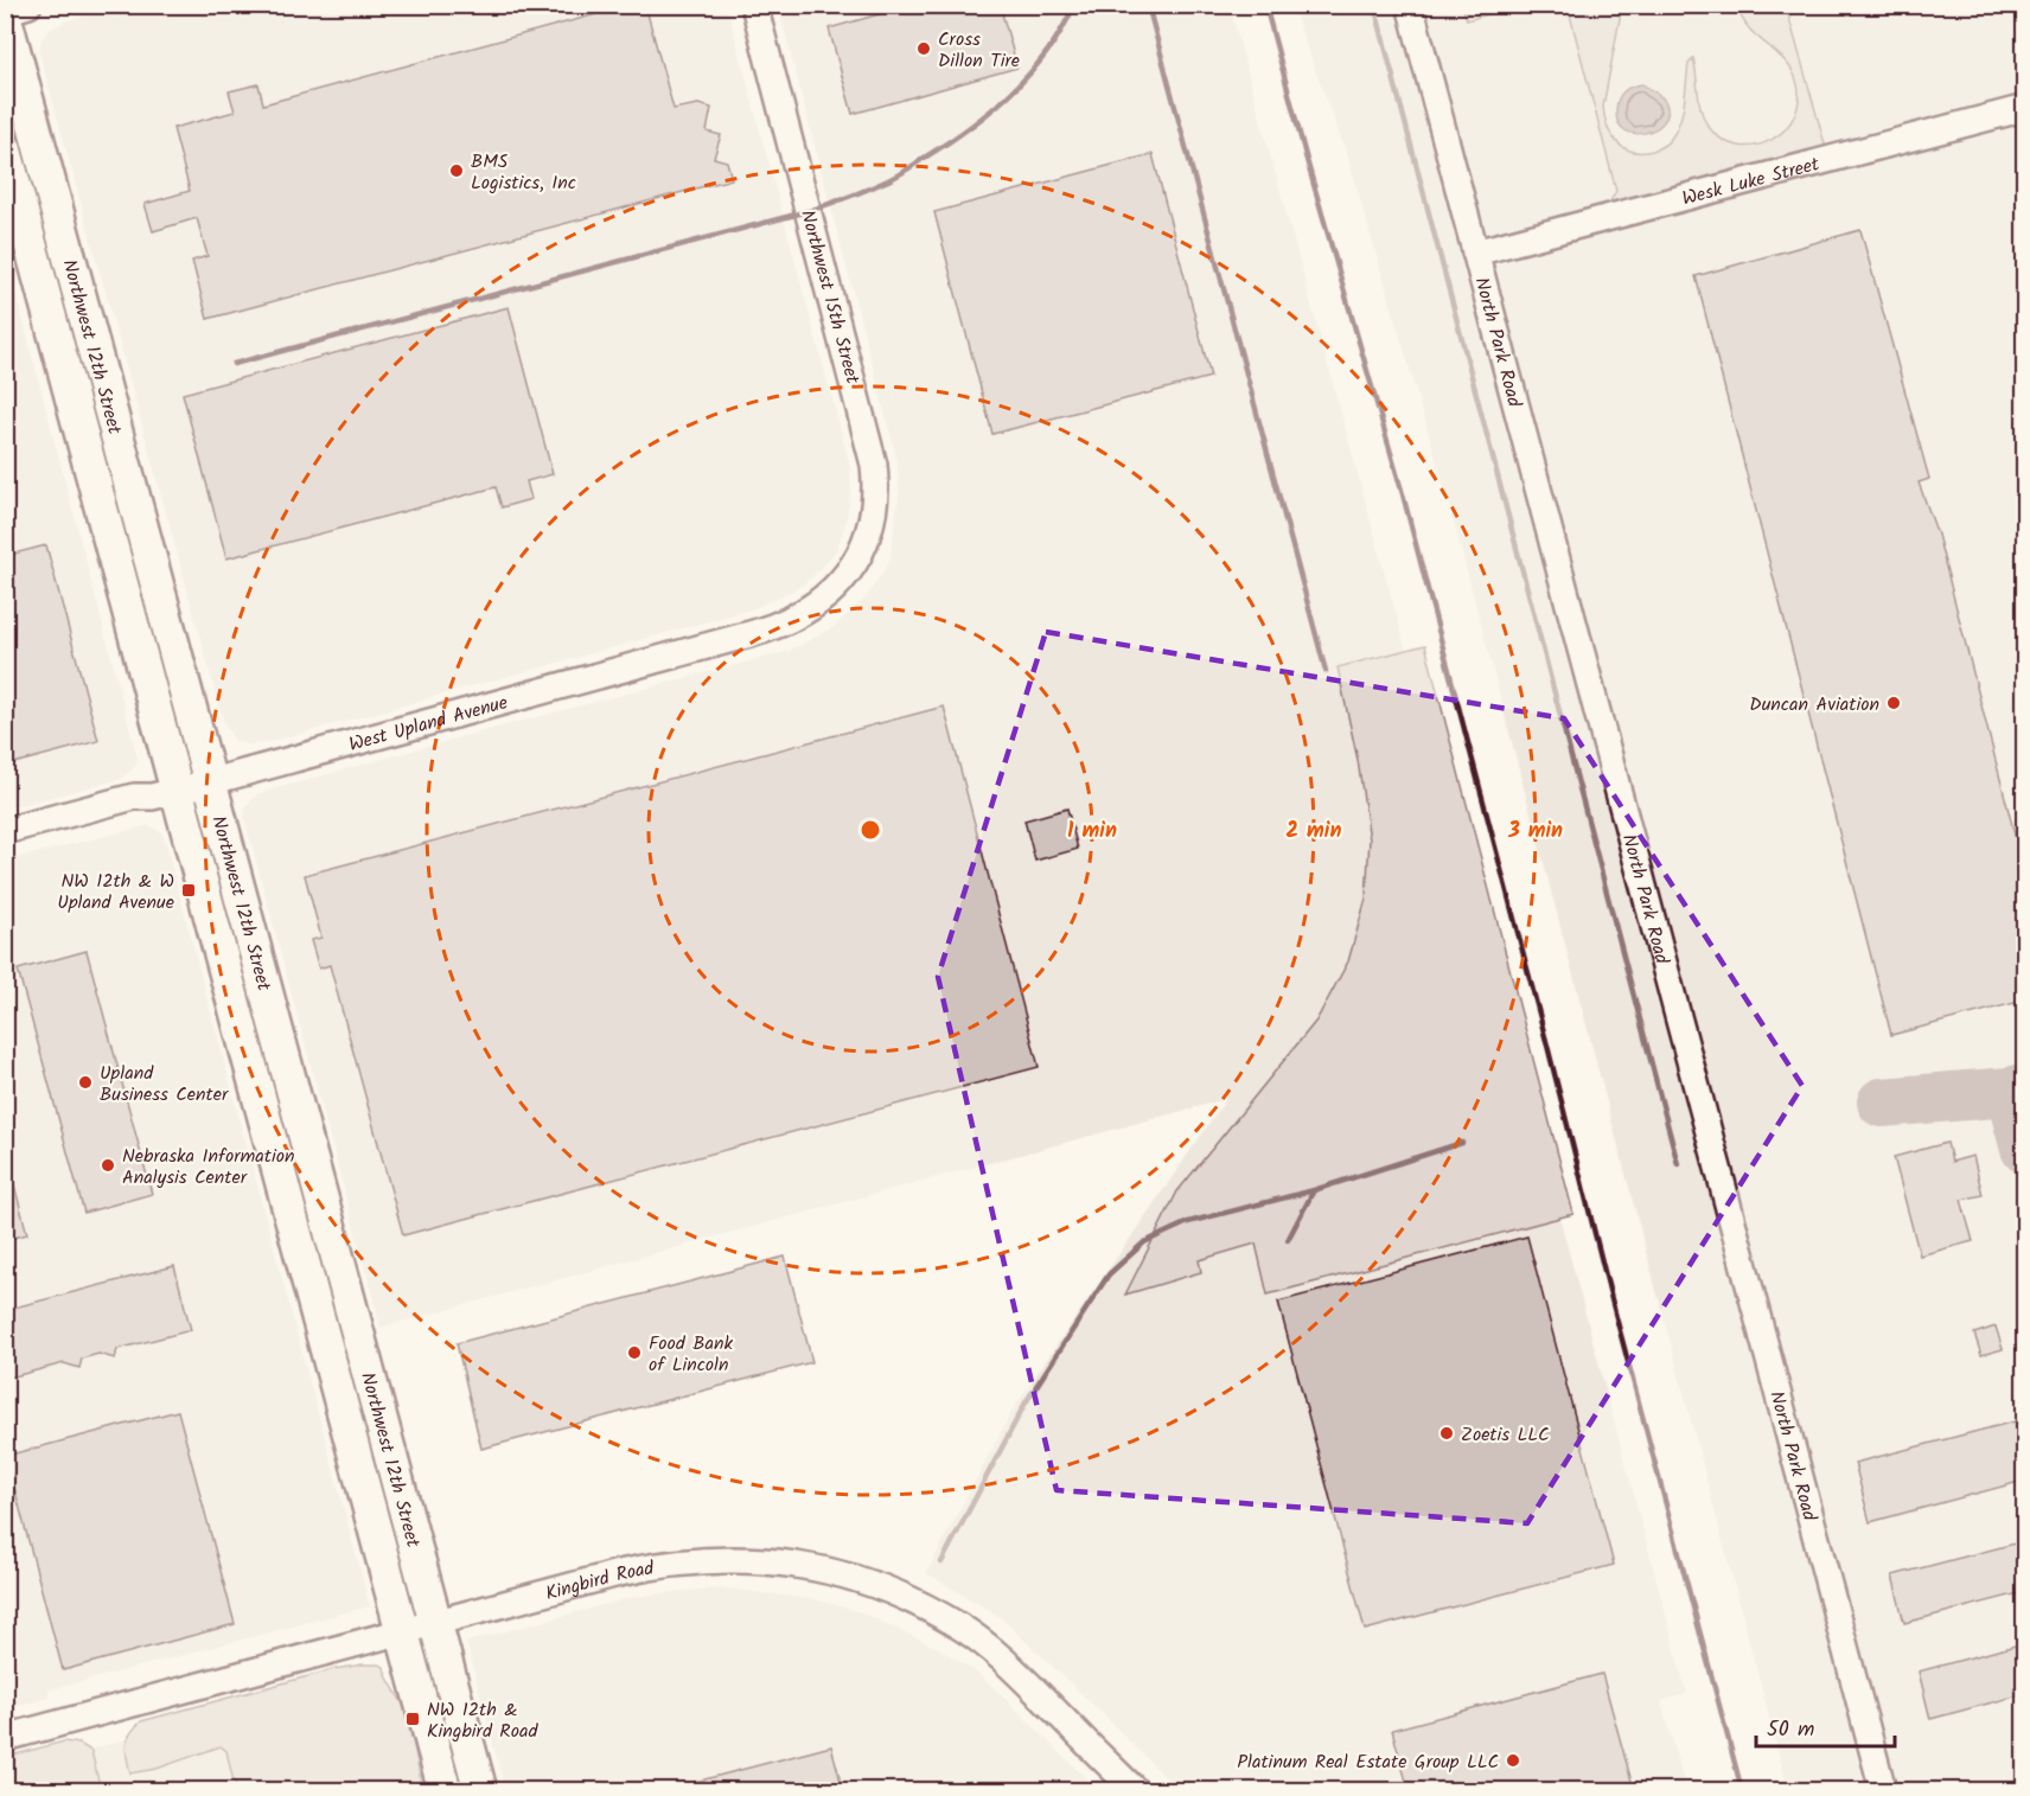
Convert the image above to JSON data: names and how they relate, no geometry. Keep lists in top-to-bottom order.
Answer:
{
  "streets": {
    "main road": ["Northwest 12th Street"],
    "street": [
      "Wesk Luke Street",
      "Northwest 15th Street",
      "North Park Road",
      "West Upland Avenue",
      "Kingbird Road"
    ]
  },
  "crossings": [
    ["Wesk Luke Street", "North Park Road"],
    ["Northwest 15th Street", "West Upland Avenue"],
    ["Northwest 12th Street", "West Upland Avenue"],
    ["Northwest 12th Street", "Kingbird Road"]
  ],
  "places": {
    "other": [
      "Cross Dillon Tire",
      "BMS Logistics, Inc",
      "Duncan Aviation",
      "Upland Business Center",
      "Nebraska Information Analysis Center",
      "Food Bank of Lincoln",
      "Zoetis LLC",
      "Platinum Real Estate Group LLC"
    ],
    "transit": ["NW 12th & W Upland Avenue", "NW 12th & Kingbird Road"]
  },
  "scale_bar": "50 m",
  "rings": ["1 min", "2 min", "3 min"]
}
